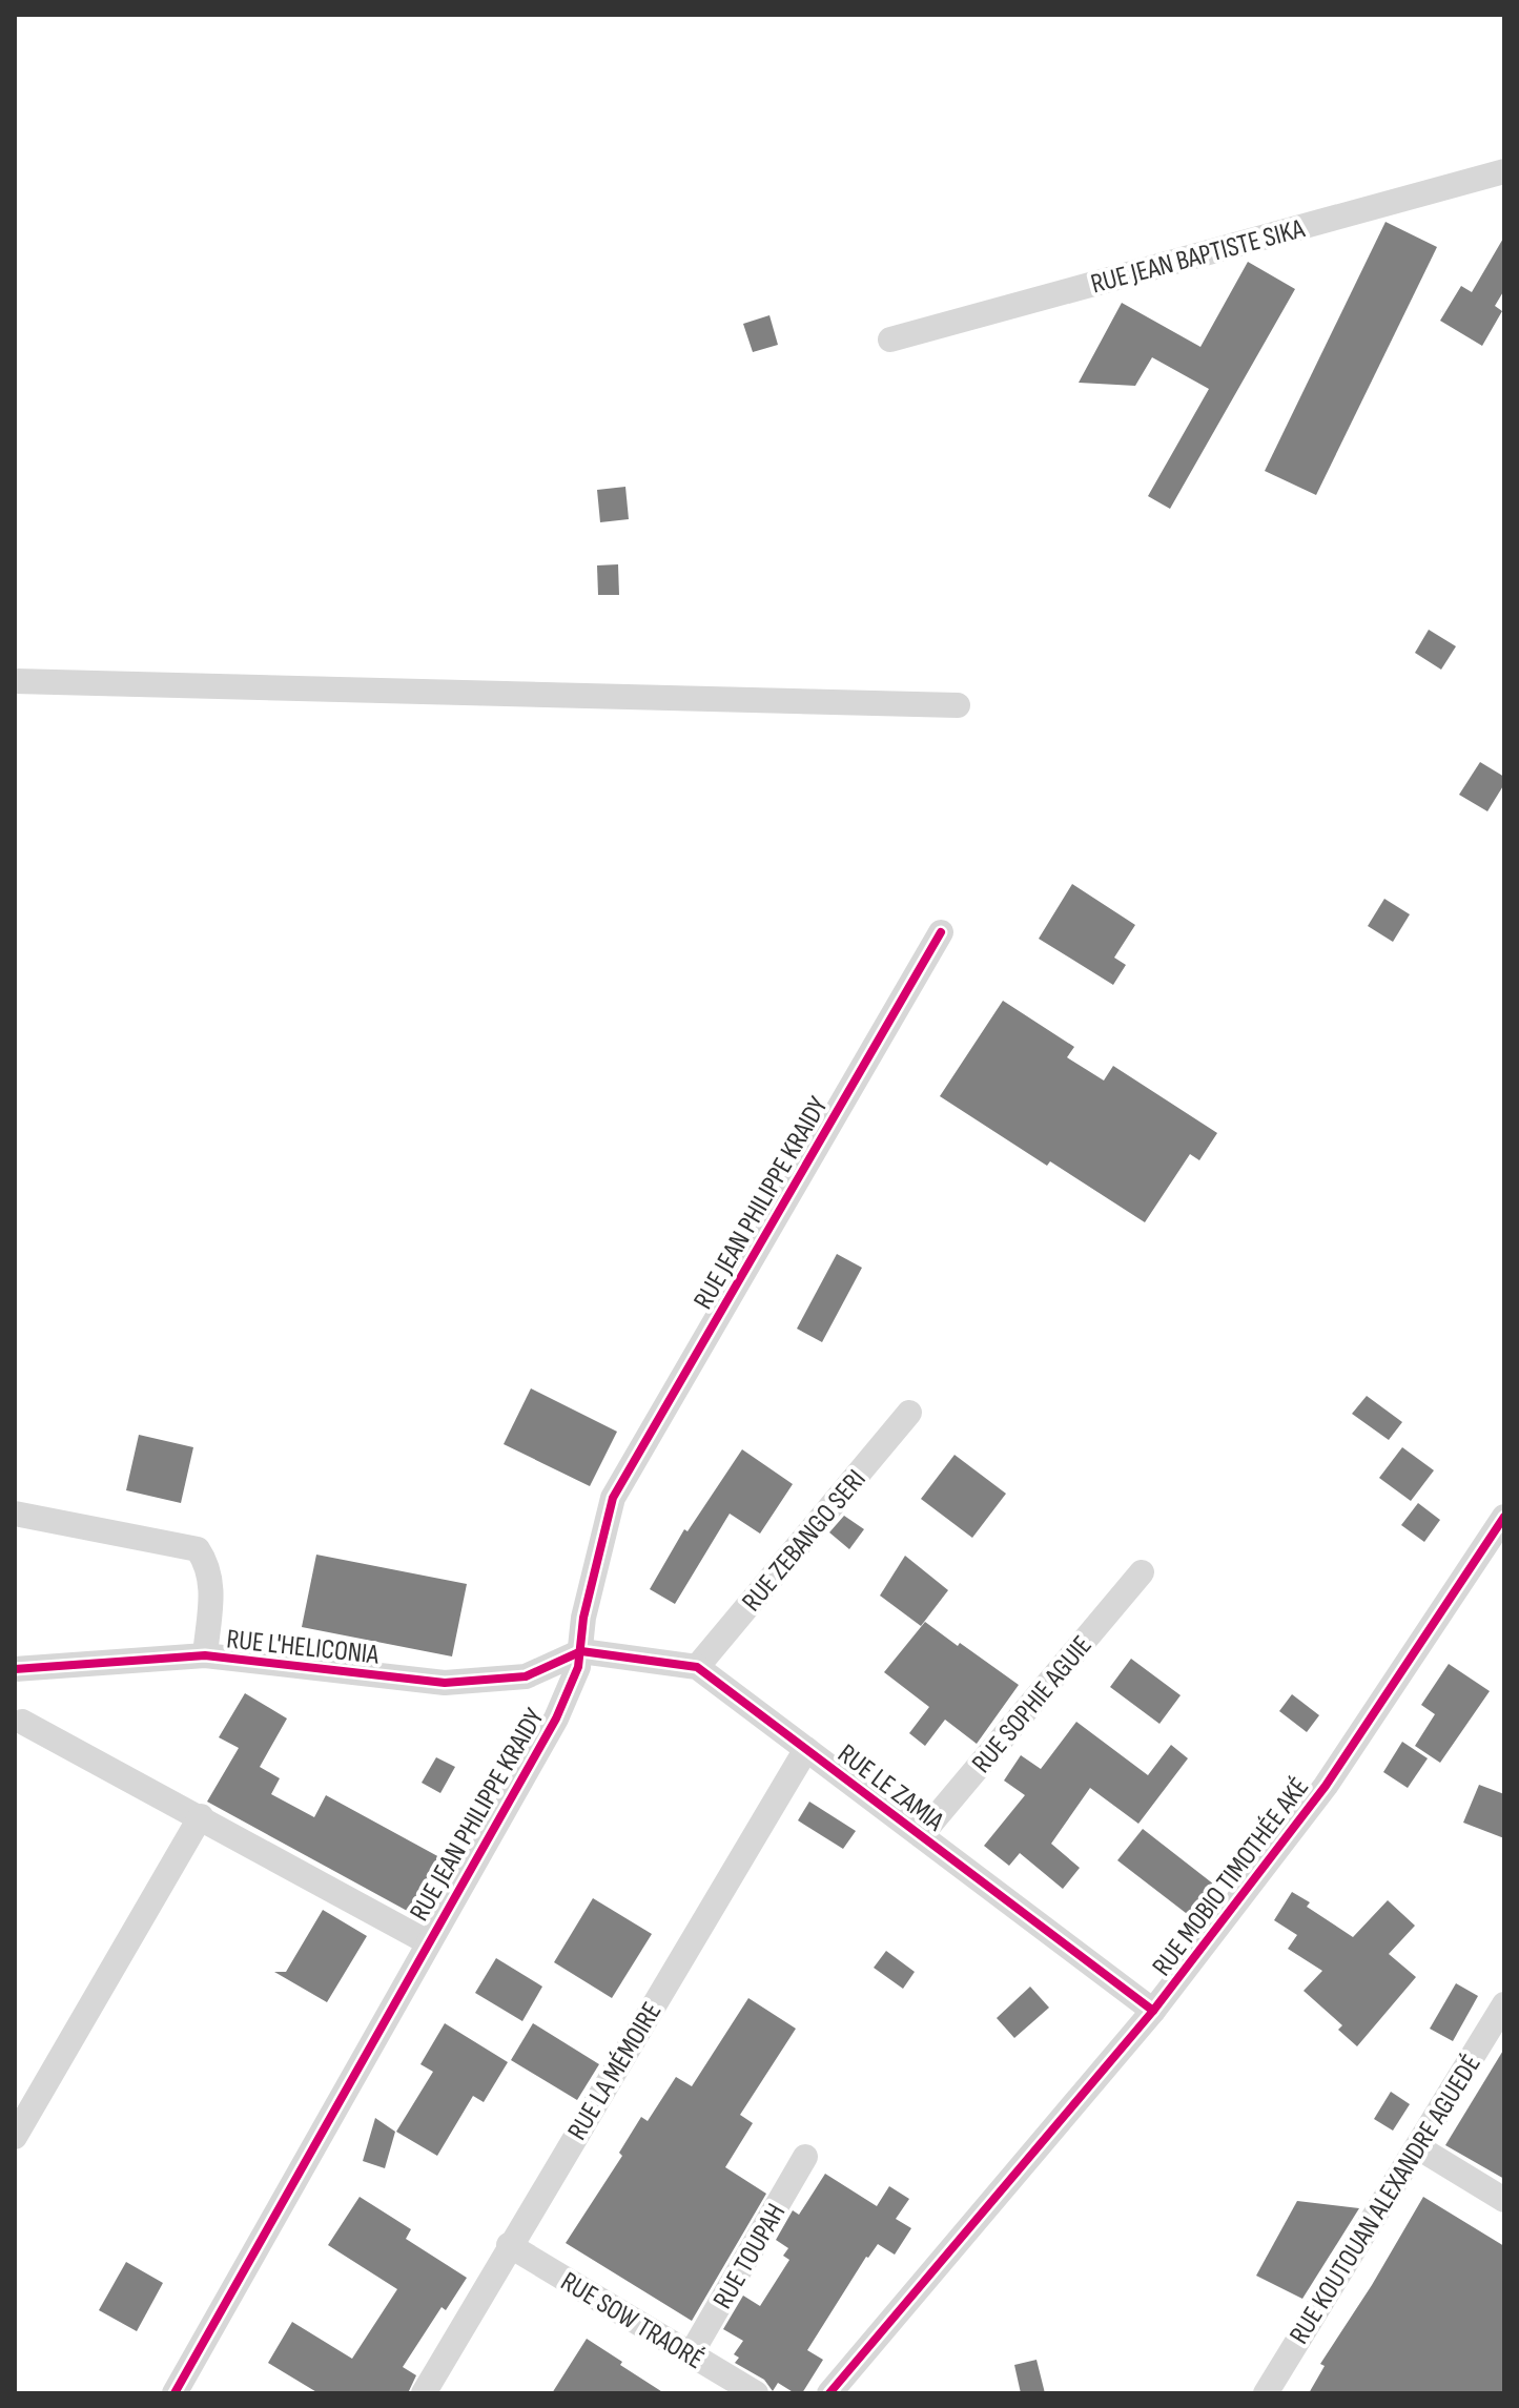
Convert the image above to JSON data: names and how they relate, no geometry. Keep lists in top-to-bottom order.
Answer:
{
  "streets": {
    "street": [
      "RUE JEAN BAPTISTE SIKA",
      "RUE JEAN PHILIPPE KRAIDY",
      "RUE ZEBANGO SERI",
      "RUE L'HELICONIA",
      "RUE SOPHIE AGUIE",
      "RUE LE ZAMIA",
      "RUE MOBIO TIMOTHÉE AKÉ",
      "RUE LA MÉMOIRE",
      "RUE KOUTOUAN ALEXANDRE AGUEDÉ",
      "RUE TOUPAH",
      "RUE SOW TRAORÉ"
    ]
  },
  "crossings": [
    ["RUE JEAN PHILIPPE KRAIDY", "RUE L'HELICONIA"],
    ["RUE JEAN PHILIPPE KRAIDY", "RUE LE ZAMIA"],
    ["RUE ZEBANGO SERI", "RUE LE ZAMIA"],
    ["RUE L'HELICONIA", "RUE LE ZAMIA"],
    ["RUE SOPHIE AGUIE", "RUE LE ZAMIA"],
    ["RUE LE ZAMIA", "RUE MOBIO TIMOTHÉE AKÉ"],
    ["RUE LE ZAMIA", "RUE LA MÉMOIRE"],
    ["RUE LA MÉMOIRE", "RUE SOW TRAORÉ"],
    ["RUE TOUPAH", "RUE SOW TRAORÉ"]
  ]
}
